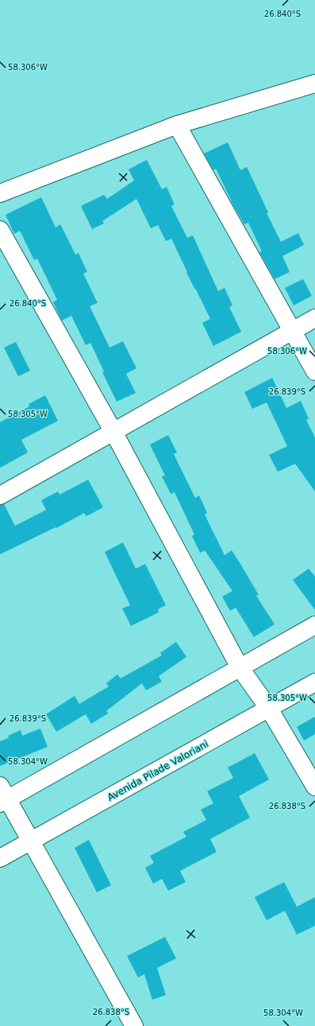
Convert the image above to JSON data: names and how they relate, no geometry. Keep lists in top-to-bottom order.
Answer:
{
  "streets": {
    "street": ["Avenida Pilade Valoriani"]
  },
  "coordinates": [
    "26.840°S",
    "58.306°W",
    "26.839°S",
    "58.305°W",
    "58.304°W",
    "26.838°S"
  ]
}
